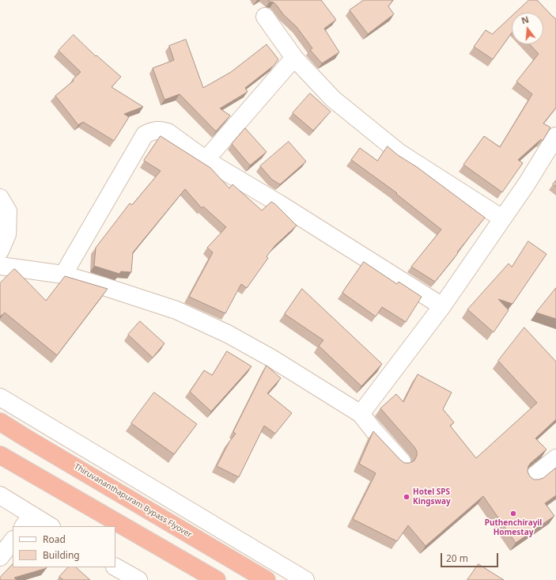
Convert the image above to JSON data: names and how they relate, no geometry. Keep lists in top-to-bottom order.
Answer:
{
  "streets": {
    "highway": ["Thiruvananthapuram Bypass Flyover"]
  },
  "places": ["Hotel SPS Kingsway", "Puthenchirayil Homestay"],
  "legend": ["Road", "Building"],
  "scale_bar": "20 m",
  "north": "top"
}
